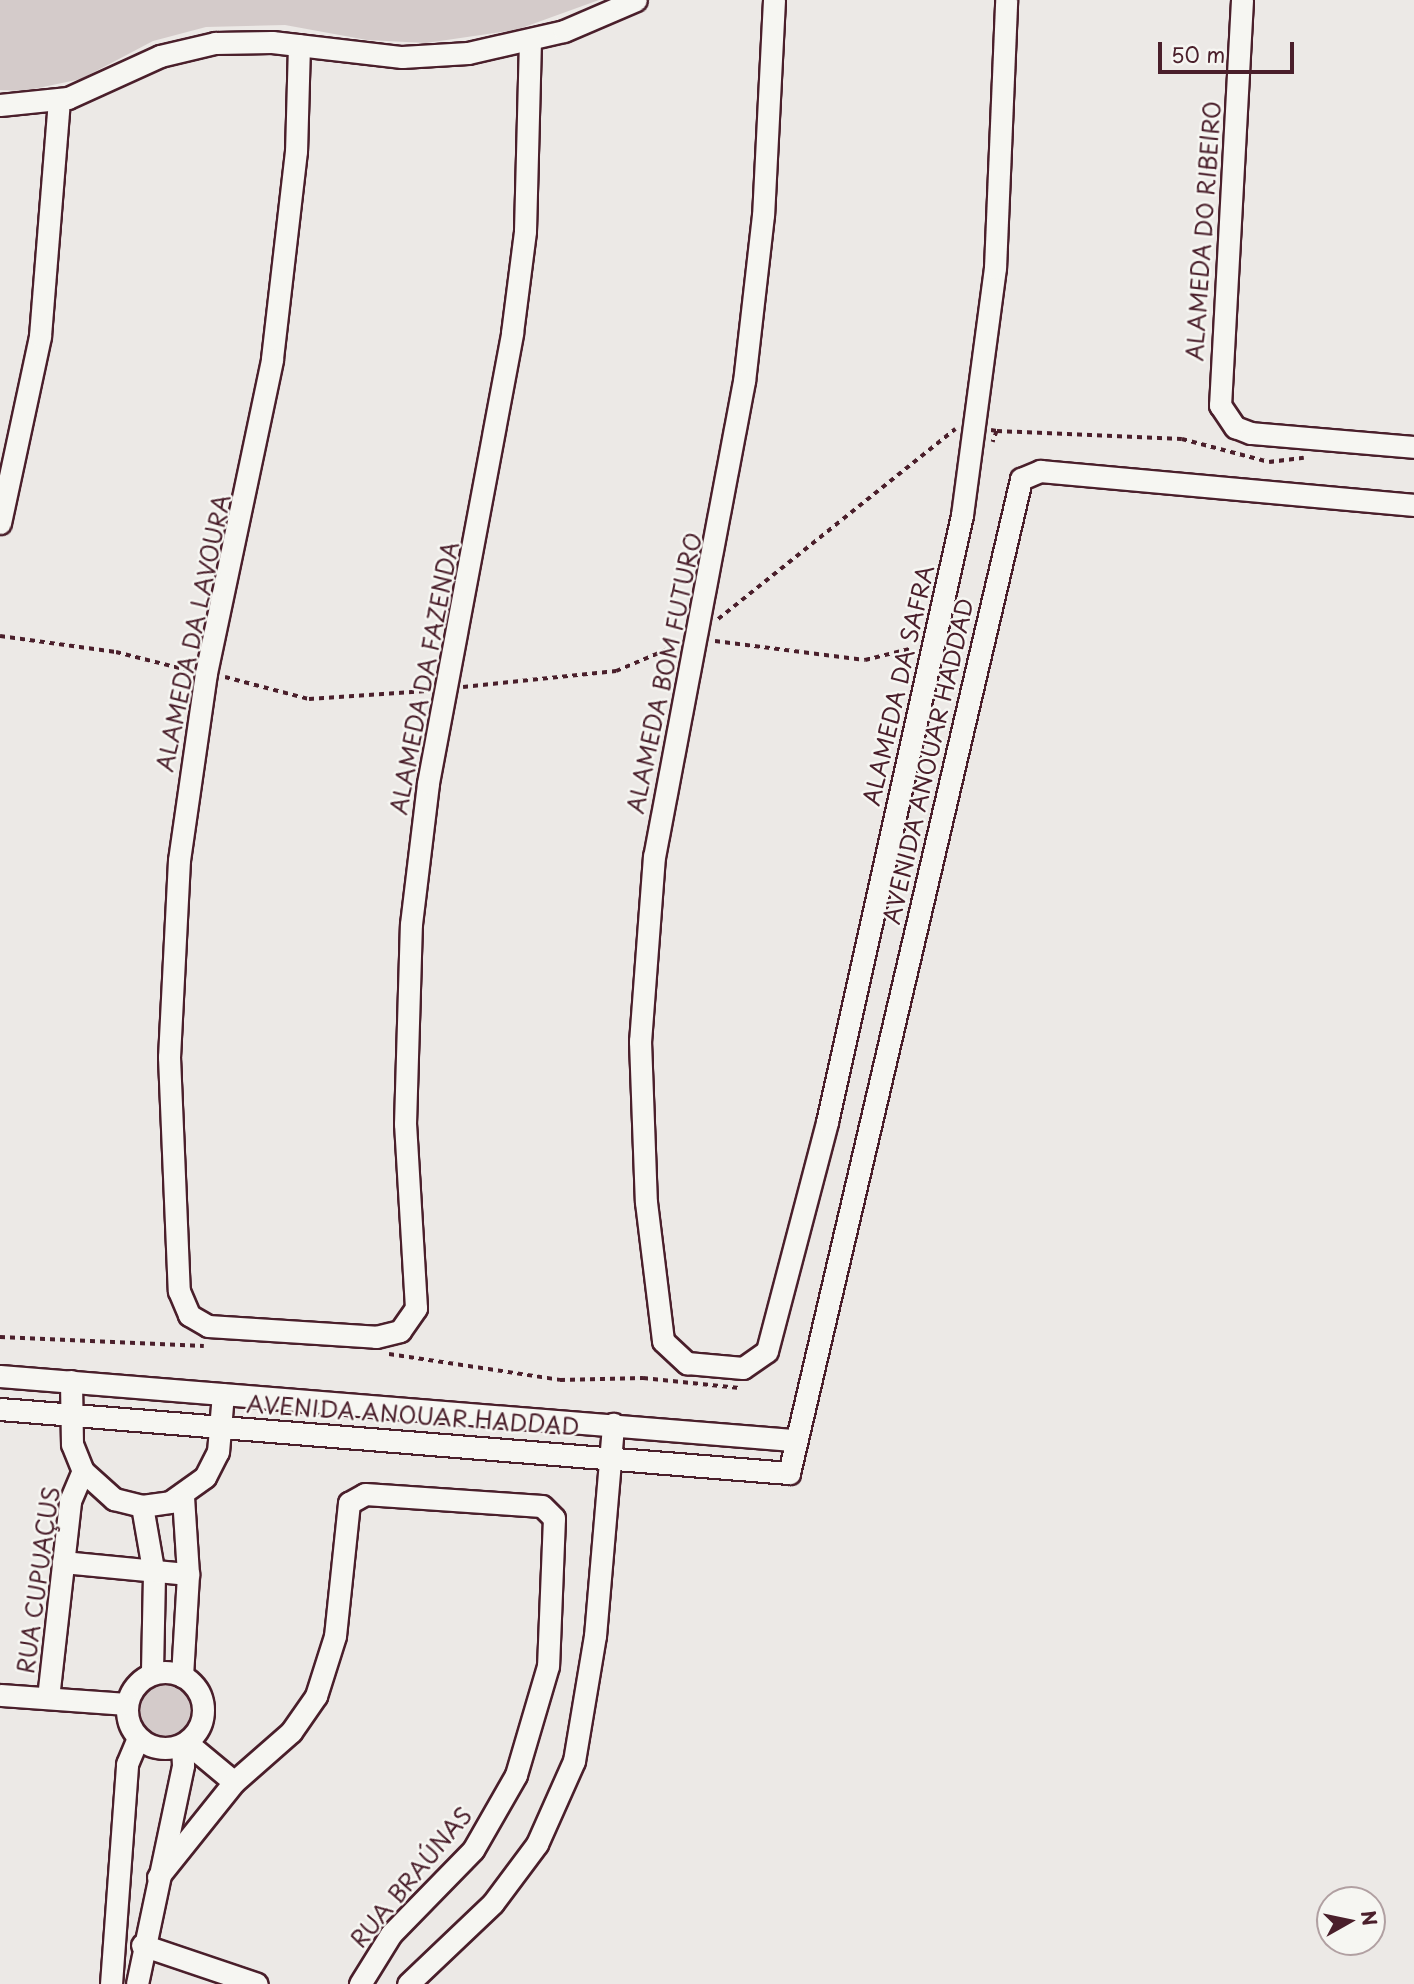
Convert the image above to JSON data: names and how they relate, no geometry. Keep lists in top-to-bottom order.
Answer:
{
  "streets": {
    "street": [
      "ALAMEDA DO RIBEIRO",
      "ALAMEDA DA LAVOURA",
      "ALAMEDA BOM FUTURO",
      "ALAMEDA DA FAZENDA",
      "ALAMEDA DA SAFRA",
      "AVENIDA ANOUAR HADDAD",
      "RUA CUPUAÇUS",
      "RUA BRAÚNAS"
    ]
  },
  "crossings": [
    ["ALAMEDA DA LAVOURA", "ALAMEDA DA FAZENDA"],
    ["ALAMEDA BOM FUTURO", "ALAMEDA DA SAFRA"]
  ],
  "scale_bar": "50 m",
  "north": "right"
}
